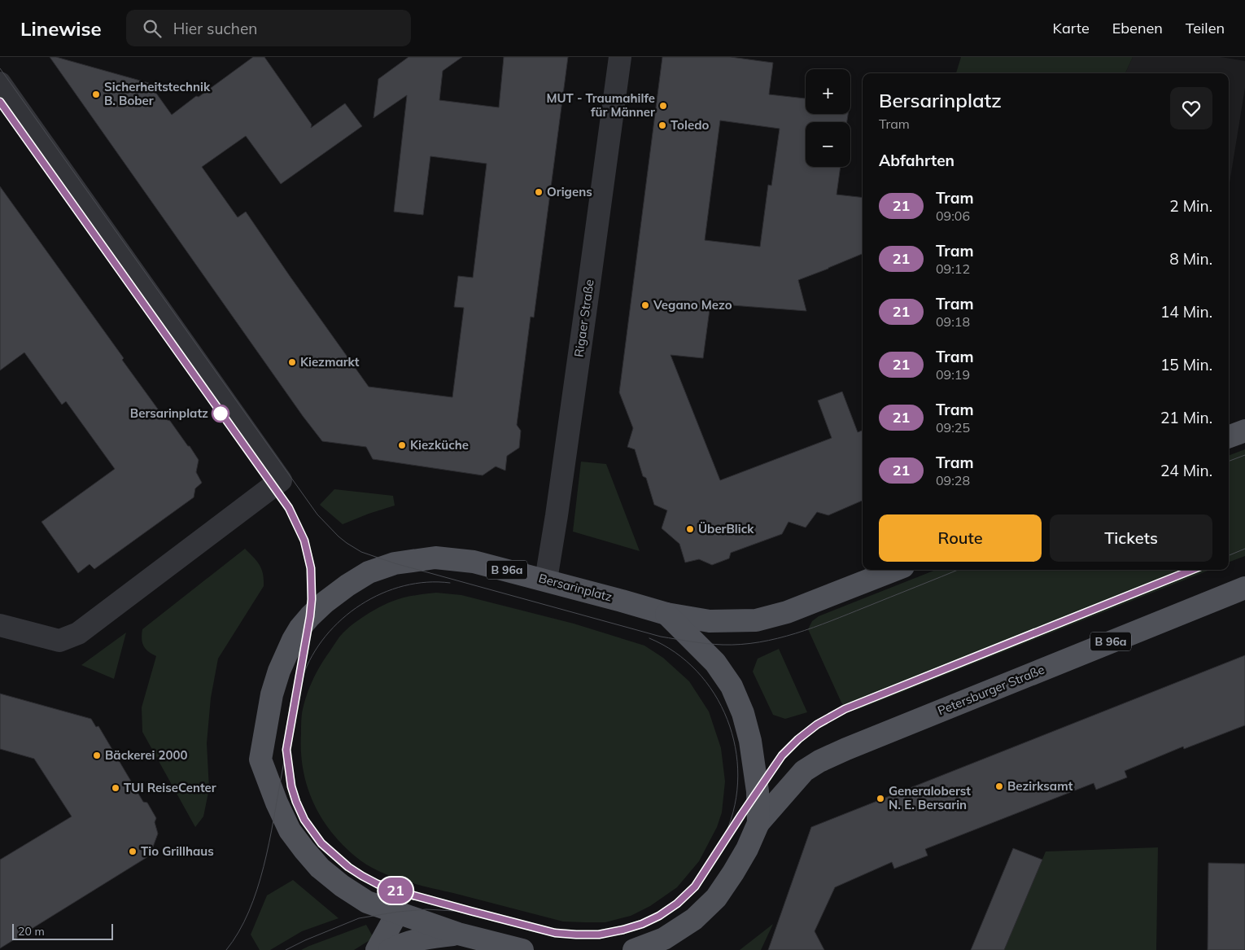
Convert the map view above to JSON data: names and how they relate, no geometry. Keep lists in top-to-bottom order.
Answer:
{
  "streets": {
    "main road": ["B 96a", "Bersarinplatz", "Petersburger Straße"],
    "street": ["Rigaer Straße"]
  },
  "crossings": [
    ["Rigaer Straße", "Bersarinplatz"],
    ["B 96a", "Bersarinplatz"],
    ["Bersarinplatz", "Petersburger Straße"]
  ],
  "places": [
    "Sicherheitstechnik B. Bober",
    "MUT - Traumahilfe für Männer",
    "Toledo",
    "Origens",
    "Vegano Mezo",
    "Kiezmarkt",
    "Bersarinplatz",
    "Kiezküche",
    "ÜberBlick",
    "Bäckerei 2000",
    "Bezirksamt",
    "TUI ReiseCenter",
    "Generaloberst N. E. Bersarin",
    "Tio Grillhaus"
  ],
  "lines": ["tram line 21"],
  "scale_bar": "20 m",
  "page": {
    "header": "Linewise",
    "search": "Hier suchen",
    "nav": ["Karte", "Ebenen", "Teilen"],
    "on_map": "21",
    "map_buttons": ["+", "−"],
    "heading": [
      ["Bersarinplatz", "Tram"],
      "Abfahrten"
    ],
    "list": [
      {
        "mark": "21",
        "name": "Tram",
        "note": "09:06",
        "value": "2 Min."
      },
      {
        "mark": "21",
        "name": "Tram",
        "note": "09:12",
        "value": "8 Min."
      },
      {
        "mark": "21",
        "name": "Tram",
        "note": "09:18",
        "value": "14 Min."
      },
      {
        "mark": "21",
        "name": "Tram",
        "note": "09:19",
        "value": "15 Min."
      },
      {
        "mark": "21",
        "name": "Tram",
        "note": "09:25",
        "value": "21 Min."
      },
      {
        "mark": "21",
        "name": "Tram",
        "note": "09:28",
        "value": "24 Min."
      }
    ],
    "buttons": ["Route", "Tickets"],
    "scale": "20 m"
  }
}
